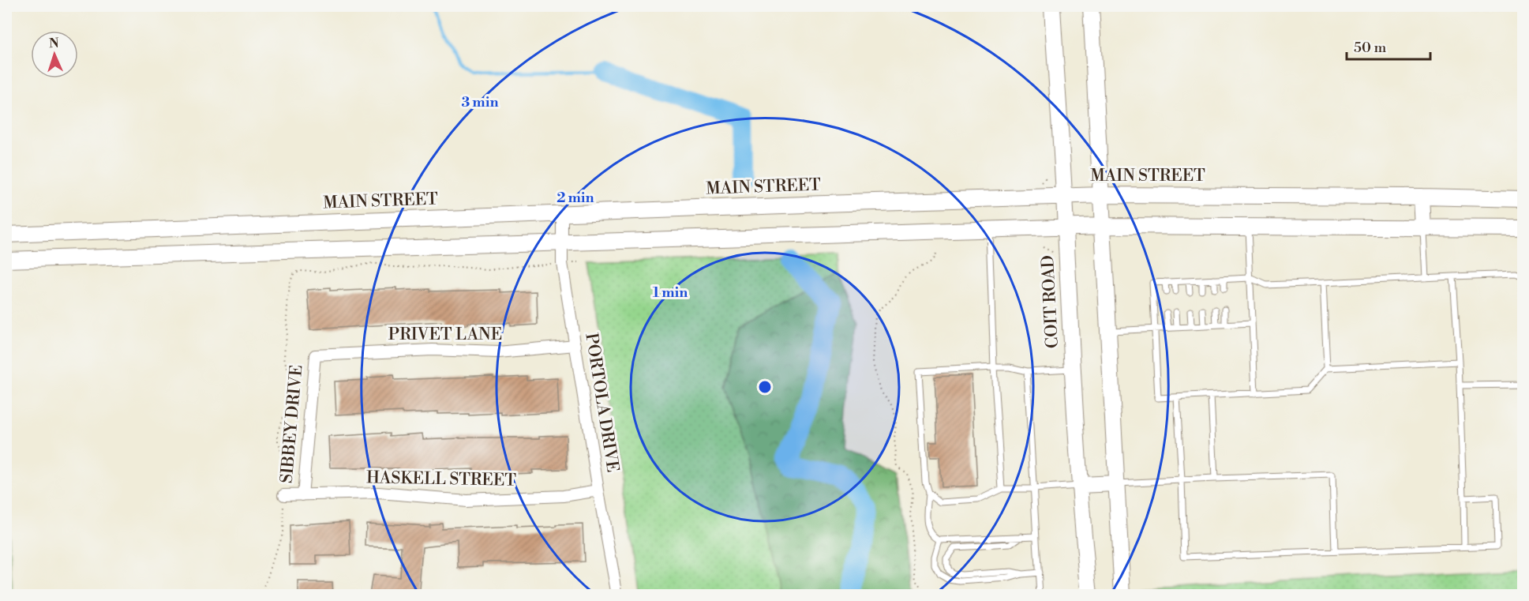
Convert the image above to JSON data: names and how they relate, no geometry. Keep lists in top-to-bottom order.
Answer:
{
  "streets": {
    "main road": ["MAIN STREET", "COIT ROAD"],
    "street": [
      "PRIVET LANE",
      "PORTOLA DRIVE",
      "SIBBEY DRIVE",
      "HASKELL STREET"
    ]
  },
  "crossings": [
    ["MAIN STREET", "COIT ROAD"],
    ["MAIN STREET", "PORTOLA DRIVE"],
    ["PRIVET LANE", "PORTOLA DRIVE"],
    ["PRIVET LANE", "SIBBEY DRIVE"],
    ["PORTOLA DRIVE", "HASKELL STREET"],
    ["SIBBEY DRIVE", "HASKELL STREET"]
  ],
  "scale_bar": "50 m",
  "north": "top",
  "rings": ["3 min", "2 min", "1 min"]
}
